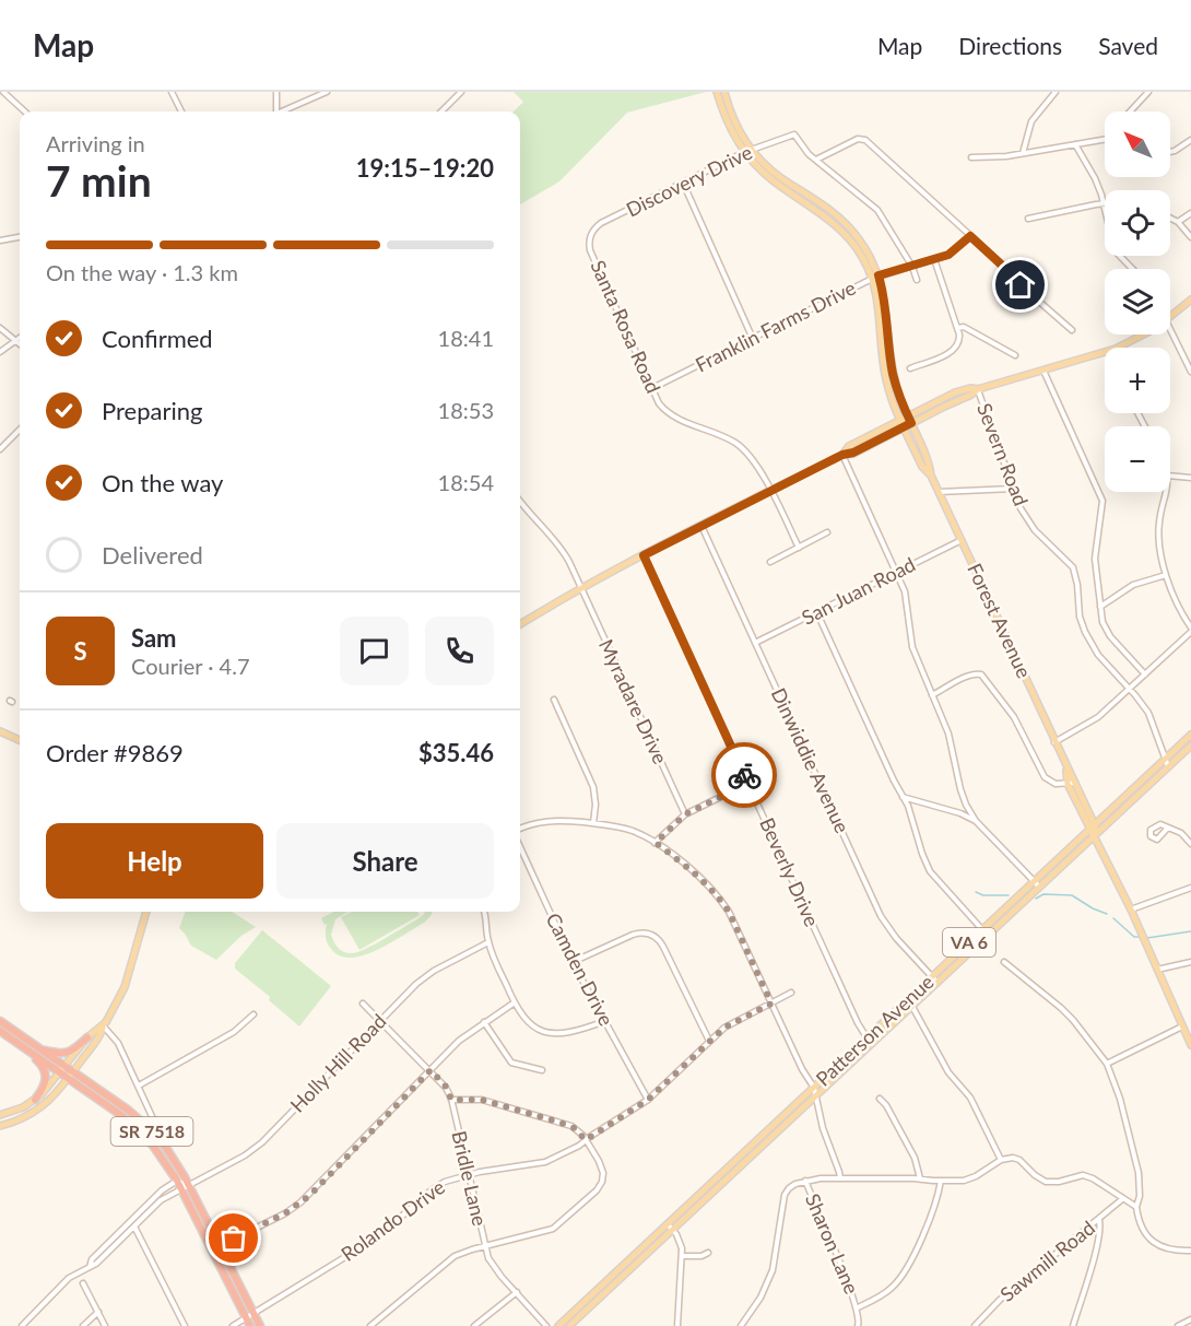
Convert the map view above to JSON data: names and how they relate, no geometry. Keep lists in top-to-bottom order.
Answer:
{
  "streets": {
    "highway": ["SR 7518"],
    "main road": ["Forest Avenue", "VA 6", "Patterson Avenue"],
    "street": [
      "Discovery Drive",
      "Santa Rosa Road",
      "Franklin Farms Drive",
      "Severn Road",
      "San Juan Road",
      "Myradare Drive",
      "Dinwiddie Avenue",
      "Beverly Drive",
      "Camden Drive",
      "Holly Hill Road",
      "Bridle Lane",
      "Rolando Drive",
      "Sharon Lane",
      "Sawmill Road"
    ]
  },
  "crossings": [
    ["Discovery Drive", "Santa Rosa Road"],
    ["Discovery Drive", "Forest Avenue"],
    ["Santa Rosa Road", "Franklin Farms Drive"],
    ["Franklin Farms Drive", "Forest Avenue"],
    ["Severn Road", "Patterson Avenue"],
    ["San Juan Road", "Forest Avenue"],
    ["San Juan Road", "Dinwiddie Avenue"],
    ["Forest Avenue", "Patterson Avenue"],
    ["Dinwiddie Avenue", "Patterson Avenue"],
    ["Beverly Drive", "Patterson Avenue"],
    ["Camden Drive", "Rolando Drive"],
    ["Holly Hill Road", "SR 7518"],
    ["Holly Hill Road", "Bridle Lane"],
    ["SR 7518", "Rolando Drive"],
    ["Bridle Lane", "Rolando Drive"]
  ],
  "north": "top left",
  "page": {
    "header": "Map",
    "nav": ["Map", "Directions", "Saved"],
    "map_buttons": ["+", "−"],
    "heading": ["7 min", "Arriving in", "19:15–19:20"],
    "panel": [
      "Sam",
      "Courier · 4.7",
      "Order #9869",
      "$35.46"
    ],
    "bar": "On the way · 1.3 km",
    "list": [
      ["Confirmed", "18:41"],
      ["Preparing", "18:53"],
      ["On the way", "18:54"],
      "Delivered"
    ],
    "round": "S",
    "buttons": ["Help", "Share"]
  }
}
